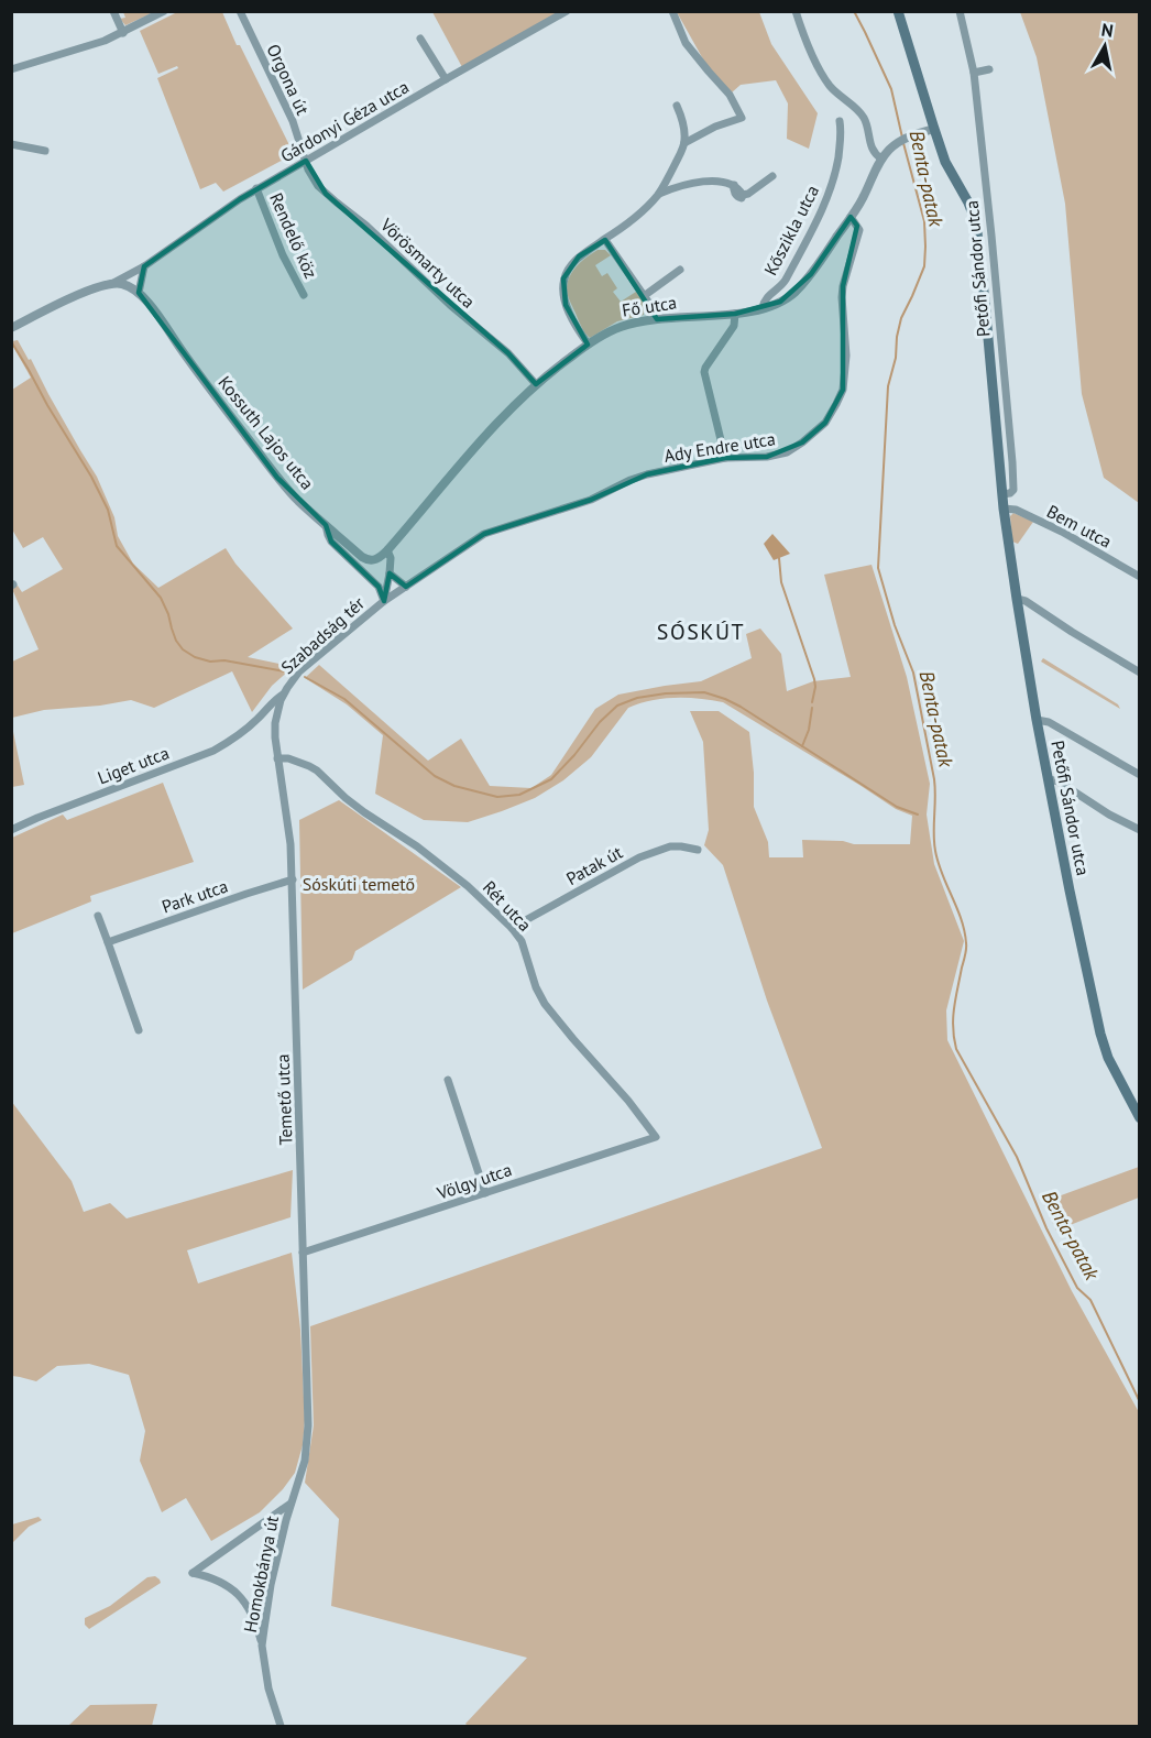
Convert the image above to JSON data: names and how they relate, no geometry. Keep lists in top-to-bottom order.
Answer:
{
  "streets": {
    "main road": ["Petőfi Sándor utca"],
    "street": [
      "Orgona út",
      "Gárdonyi Géza utca",
      "Kőszikla utca",
      "Rendelő köz",
      "Vörösmarty utca",
      "Fő utca",
      "Kossuth Lajos utca",
      "Ady Endre utca",
      "Bem utca",
      "Szabadság tér",
      "Liget utca",
      "Patak út",
      "Park utca",
      "Rét utca",
      "Temető utca",
      "Völgy utca",
      "Homokbánya út"
    ]
  },
  "crossings": [
    ["Orgona út", "Gárdonyi Géza utca"],
    ["Orgona út", "Vörösmarty utca"],
    ["Gárdonyi Géza utca", "Rendelő köz"],
    ["Gárdonyi Géza utca", "Vörösmarty utca"],
    ["Kőszikla utca", "Fő utca"],
    ["Vörösmarty utca", "Fő utca"],
    ["Petőfi Sándor utca", "Bem utca"],
    ["Fő utca", "Kossuth Lajos utca"],
    ["Fő utca", "Ady Endre utca"],
    ["Fő utca", "Szabadság tér"],
    ["Kossuth Lajos utca", "Szabadság tér"],
    ["Ady Endre utca", "Szabadság tér"],
    ["Szabadság tér", "Liget utca"],
    ["Szabadság tér", "Temető utca"],
    ["Liget utca", "Temető utca"],
    ["Patak út", "Rét utca"],
    ["Park utca", "Temető utca"],
    ["Rét utca", "Temető utca"],
    ["Rét utca", "Völgy utca"],
    ["Temető utca", "Völgy utca"],
    ["Temető utca", "Homokbánya út"]
  ],
  "districts": ["SÓSKÚT"],
  "water": ["Benta-patak"],
  "parks": ["Sóskúti temető"],
  "north": "top"
}
